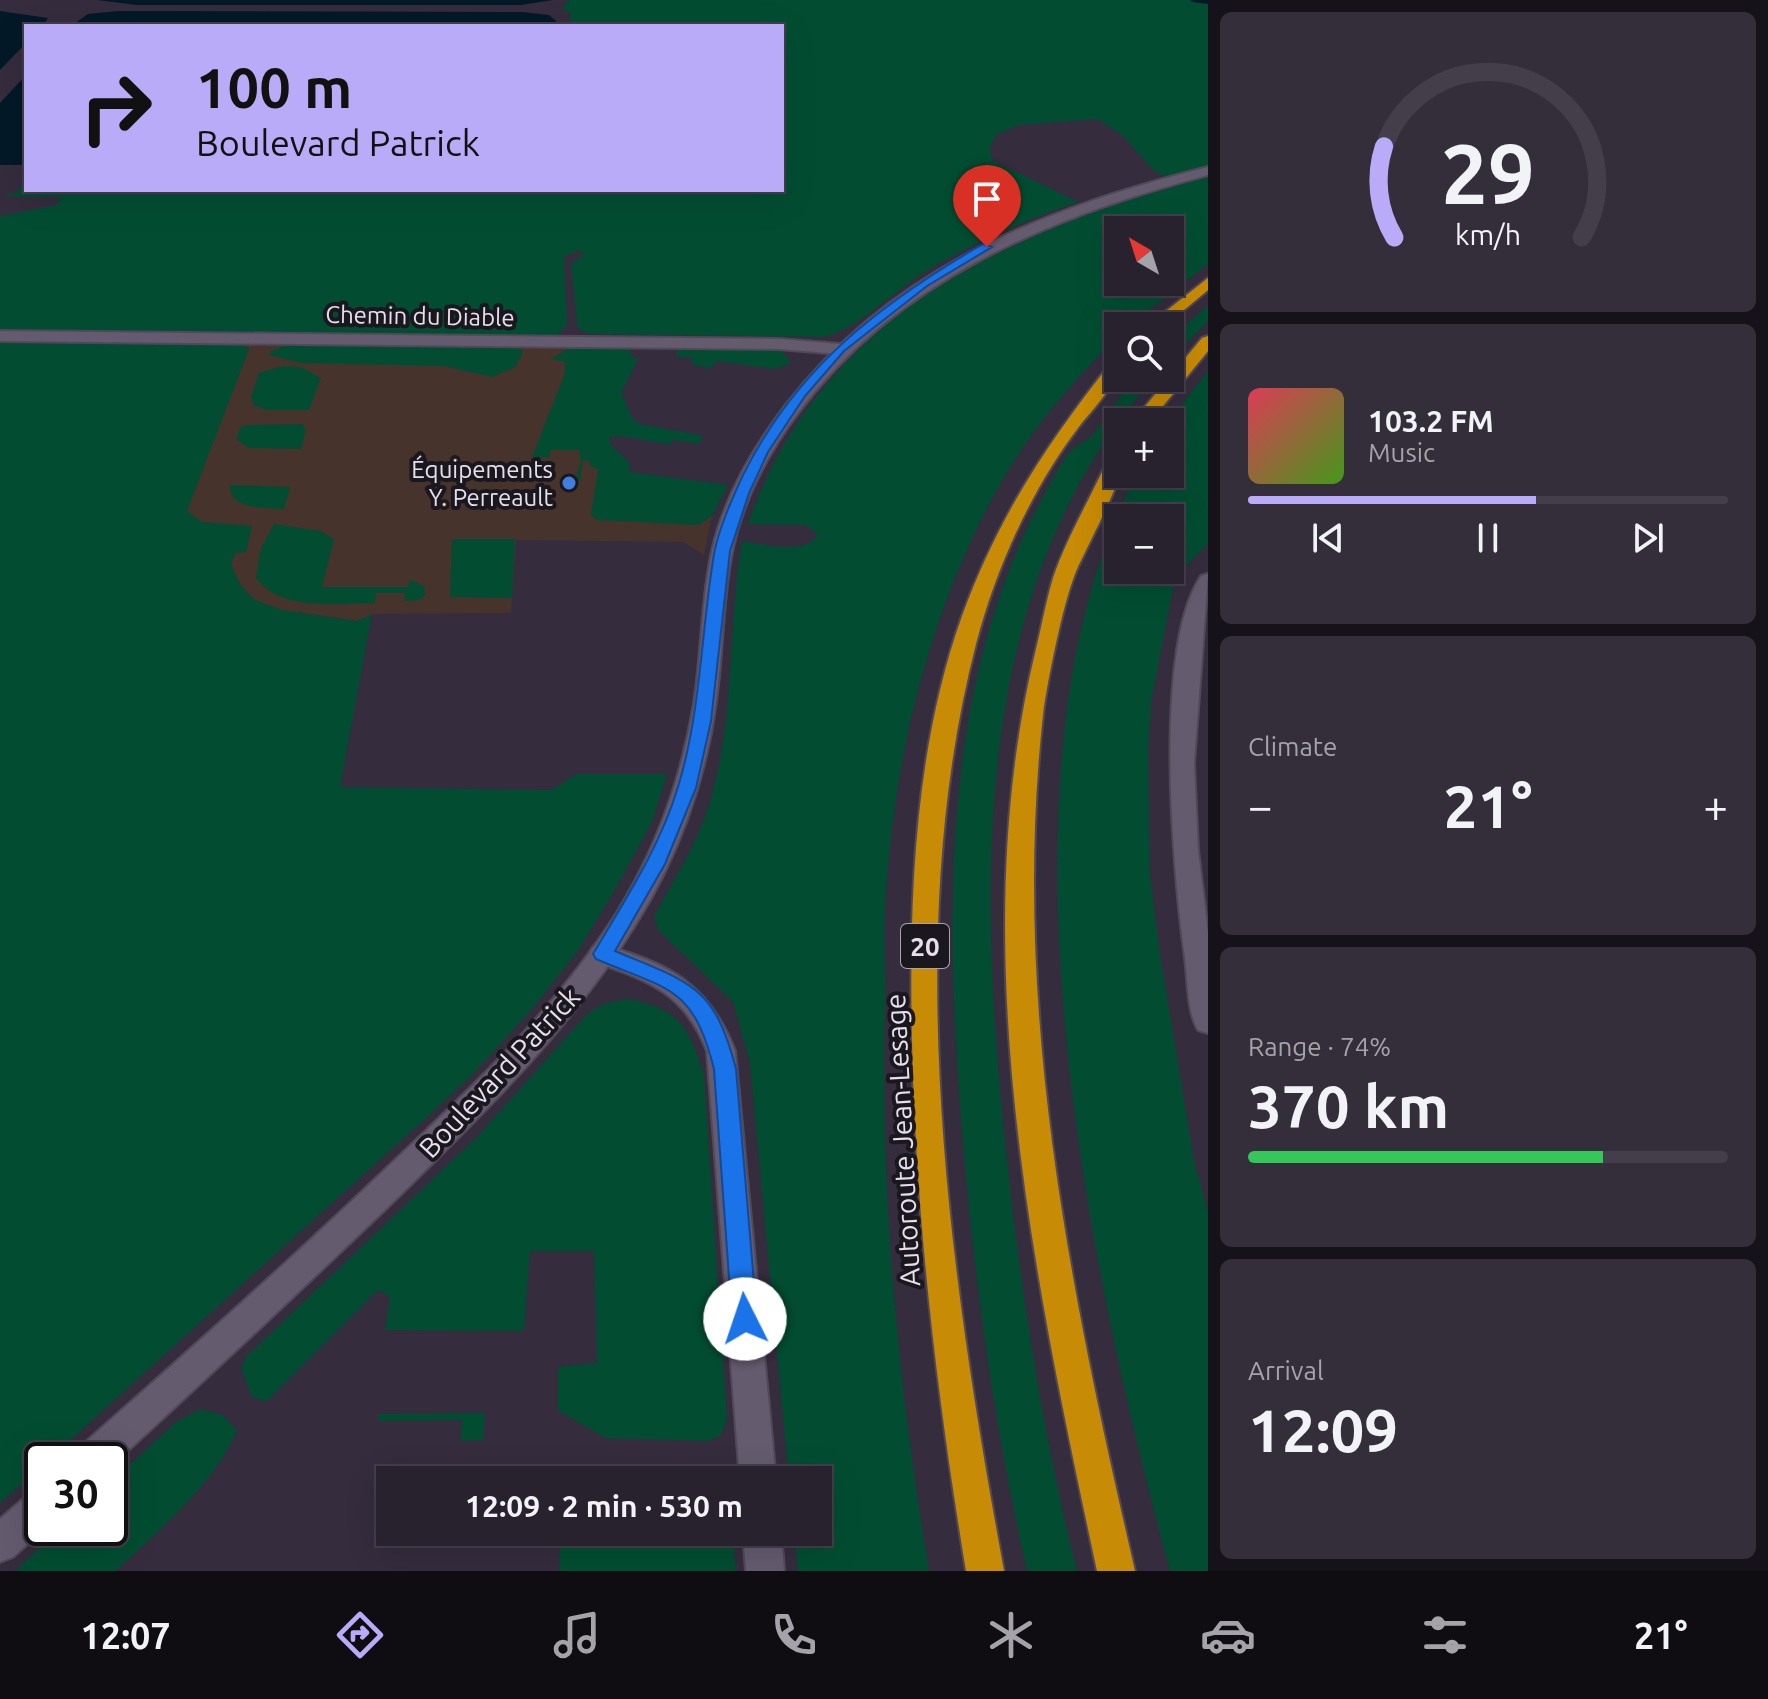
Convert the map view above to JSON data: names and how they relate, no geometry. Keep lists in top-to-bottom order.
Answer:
{
  "streets": {
    "highway": ["20", "Autoroute Jean-Lesage"],
    "street": ["Chemin du Diable", "Boulevard Patrick"]
  },
  "crossings": [
    ["Chemin du Diable", "Boulevard Patrick"]
  ],
  "places": ["Équipements Y. Perreault"],
  "north": "top left",
  "page": {
    "turn": ["100 m", "Boulevard Patrick"],
    "map_buttons": ["+", "−"],
    "song": ["103.2 FM", "Music"],
    "tile": [
      "Climate",
      ["Range · 74%", "370 km"],
      ["Arrival", "12:09"]
    ],
    "heat": ["−", "21°", "+"],
    "limit": "30",
    "trip": "12:09 · 2 min · 530 m",
    "tabs": ["12:07", "21°"],
    "gauge": ["29", "km/h"]
  }
}
